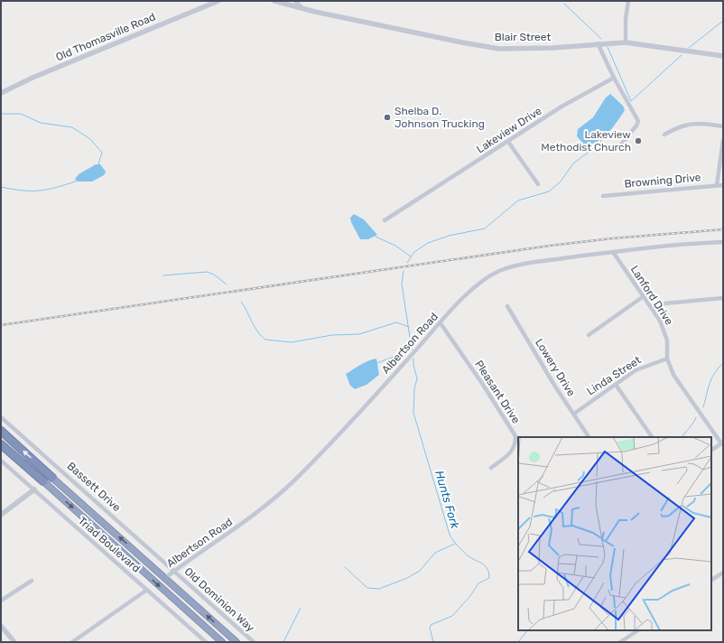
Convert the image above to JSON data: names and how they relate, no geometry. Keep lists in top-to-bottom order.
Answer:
{
  "streets": {
    "street": [
      "Old Thomasville Road",
      "Blair Street",
      "Lakeview Drive",
      "Browning Drive",
      "Lanford Drive",
      "Albertson Road",
      "Lowery Drive",
      "Linda Street",
      "Pleasant Drive",
      "Bassett Drive",
      "Triad Boulevard",
      "Old Dominion Way"
    ]
  },
  "crossings": [
    ["Lanford Drive", "Albertson Road"],
    ["Lanford Drive", "Linda Street"],
    ["Albertson Road", "Pleasant Drive"],
    ["Albertson Road", "Bassett Drive"],
    ["Albertson Road", "Old Dominion Way"],
    ["Lowery Drive", "Linda Street"],
    ["Bassett Drive", "Old Dominion Way"]
  ],
  "water": ["Hunts Fork"],
  "places": ["Shelba D. Johnson Trucking", "Lakeview Methodist Church"]
}
